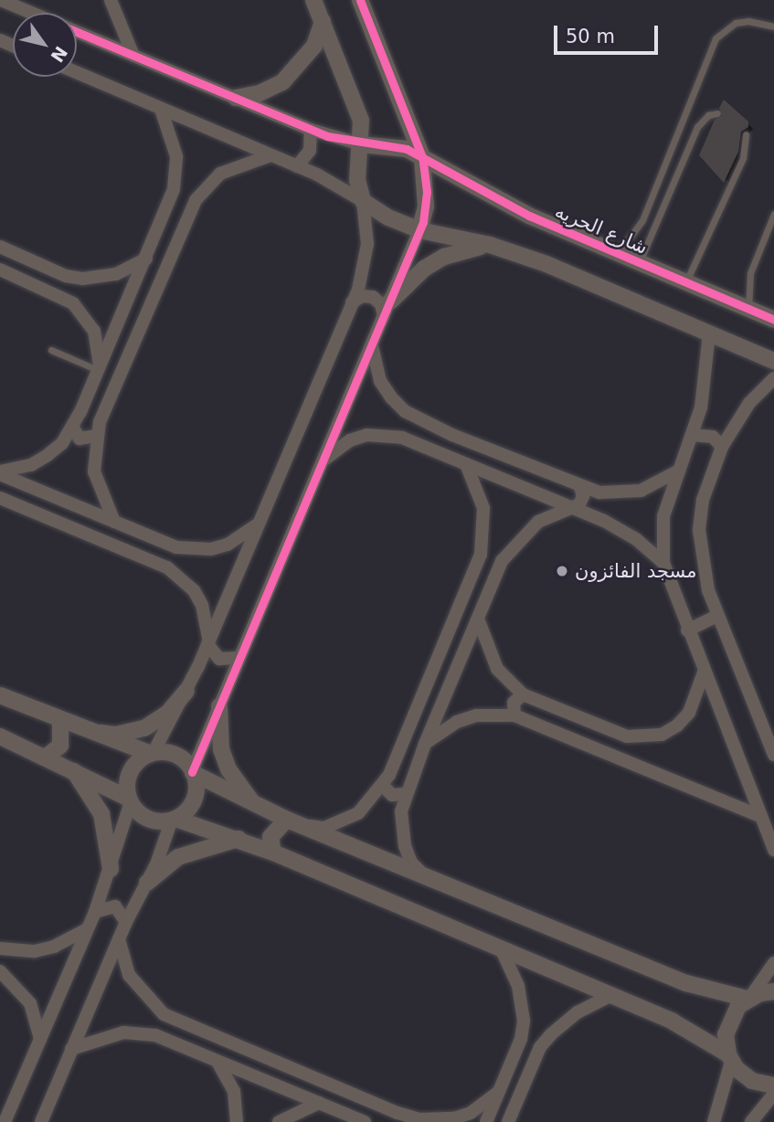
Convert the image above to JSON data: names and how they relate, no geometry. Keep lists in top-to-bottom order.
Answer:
{
  "streets": {
    "street": ["شارع الحريه"]
  },
  "places": ["مسجد الفائزون"],
  "scale_bar": "50 m",
  "north": "bottom right"
}
